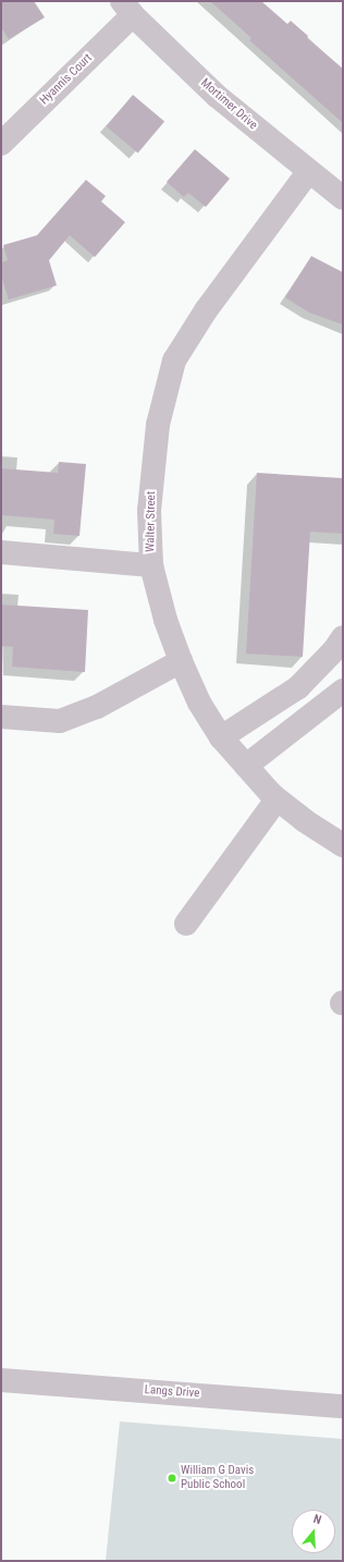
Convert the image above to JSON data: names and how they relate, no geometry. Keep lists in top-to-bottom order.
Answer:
{
  "streets": {
    "street": [
      "Hyannis Court",
      "Mortimer Drive",
      "Walter Street",
      "Langs Drive"
    ]
  },
  "crossings": [
    ["Hyannis Court", "Mortimer Drive"],
    ["Mortimer Drive", "Walter Street"]
  ],
  "places": ["William G Davis Public School"],
  "north": "top"
}
